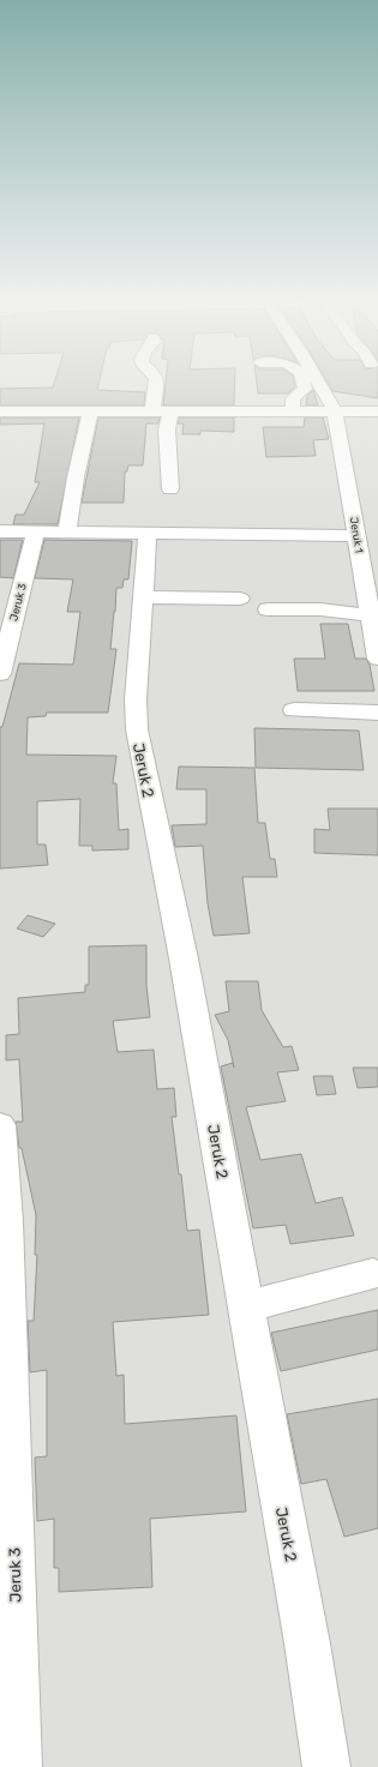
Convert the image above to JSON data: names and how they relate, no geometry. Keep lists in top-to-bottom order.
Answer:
{
  "streets": {
    "street": ["Jeruk 1", "Jeruk 3", "Jeruk 2"]
  }
}
